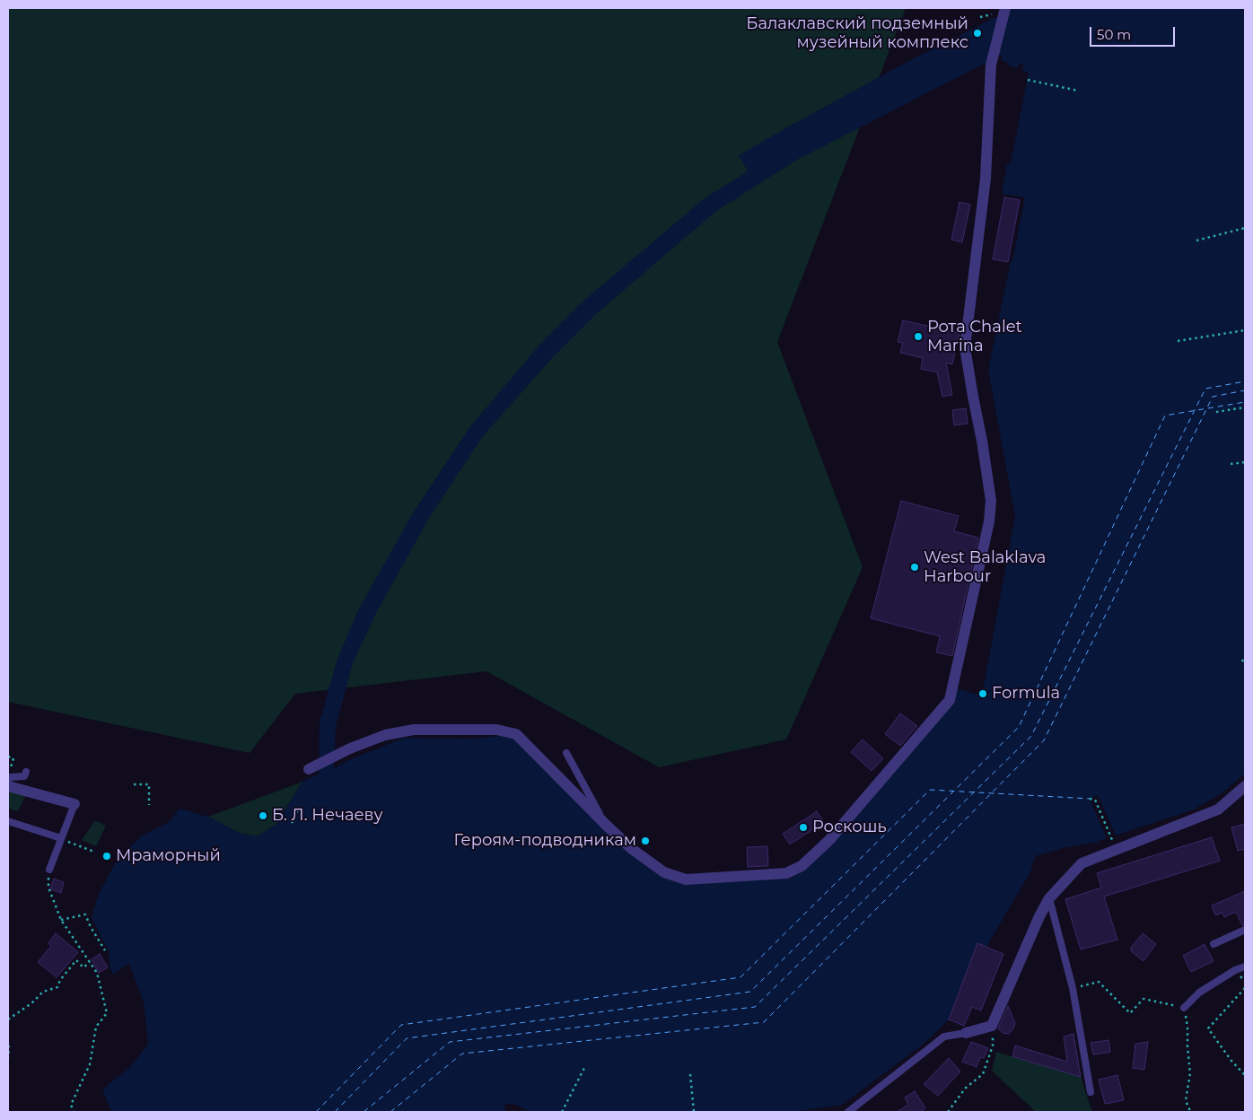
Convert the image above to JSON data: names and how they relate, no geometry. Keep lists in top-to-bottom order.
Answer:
{
  "places": [
    "Балаклавский подземный музейный комплекс",
    "Рота Chalet Marina",
    "West Balaklava Harbour",
    "Formula",
    "Б. Л. Нечаеву",
    "Роскошь",
    "Героям-подводникам",
    "Мраморный"
  ],
  "scale_bar": "50 m"
}
